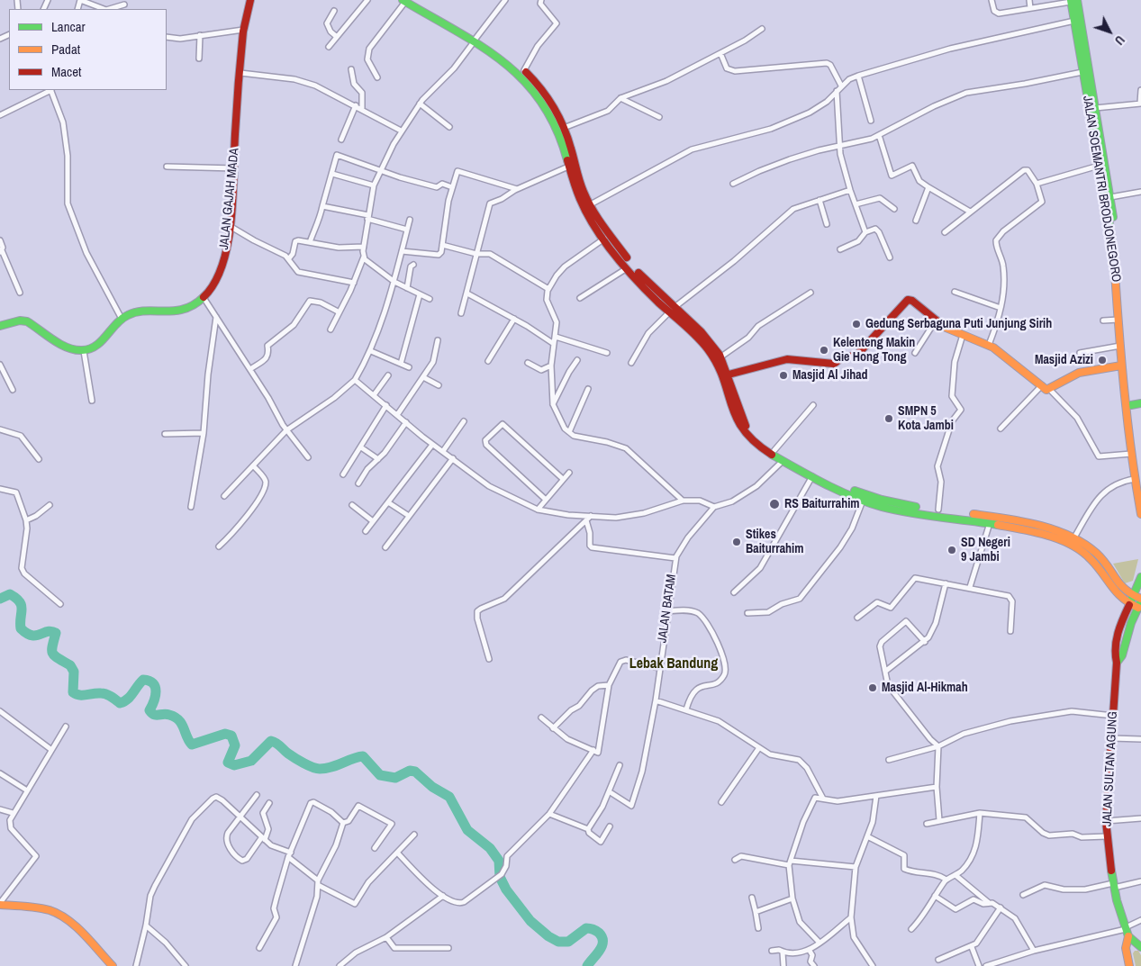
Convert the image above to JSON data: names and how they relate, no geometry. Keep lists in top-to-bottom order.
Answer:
{
  "streets": {
    "main road": ["JALAN SOEMANTRI BRODJONEGORO", "JALAN GAJAH MADA", "JALAN SULTAN AGUNG"],
    "street": ["JALAN BATAM"]
  },
  "districts": ["Lebak Bandung"],
  "places": [
    "Gedung Serbaguna Puti Junjung Sirih",
    "Kelenteng Makin Gie Hong Tong",
    "Masjid Azizi",
    "Masjid Al Jihad",
    "SMPN 5 Kota Jambi",
    "RS Baiturrahim",
    "Stikes Baiturrahim",
    "SD Negeri 9 Jambi",
    "Masjid Al-Hikmah"
  ],
  "legend": ["Lancar", "Padat", "Macet"],
  "north": "bottom right"
}
